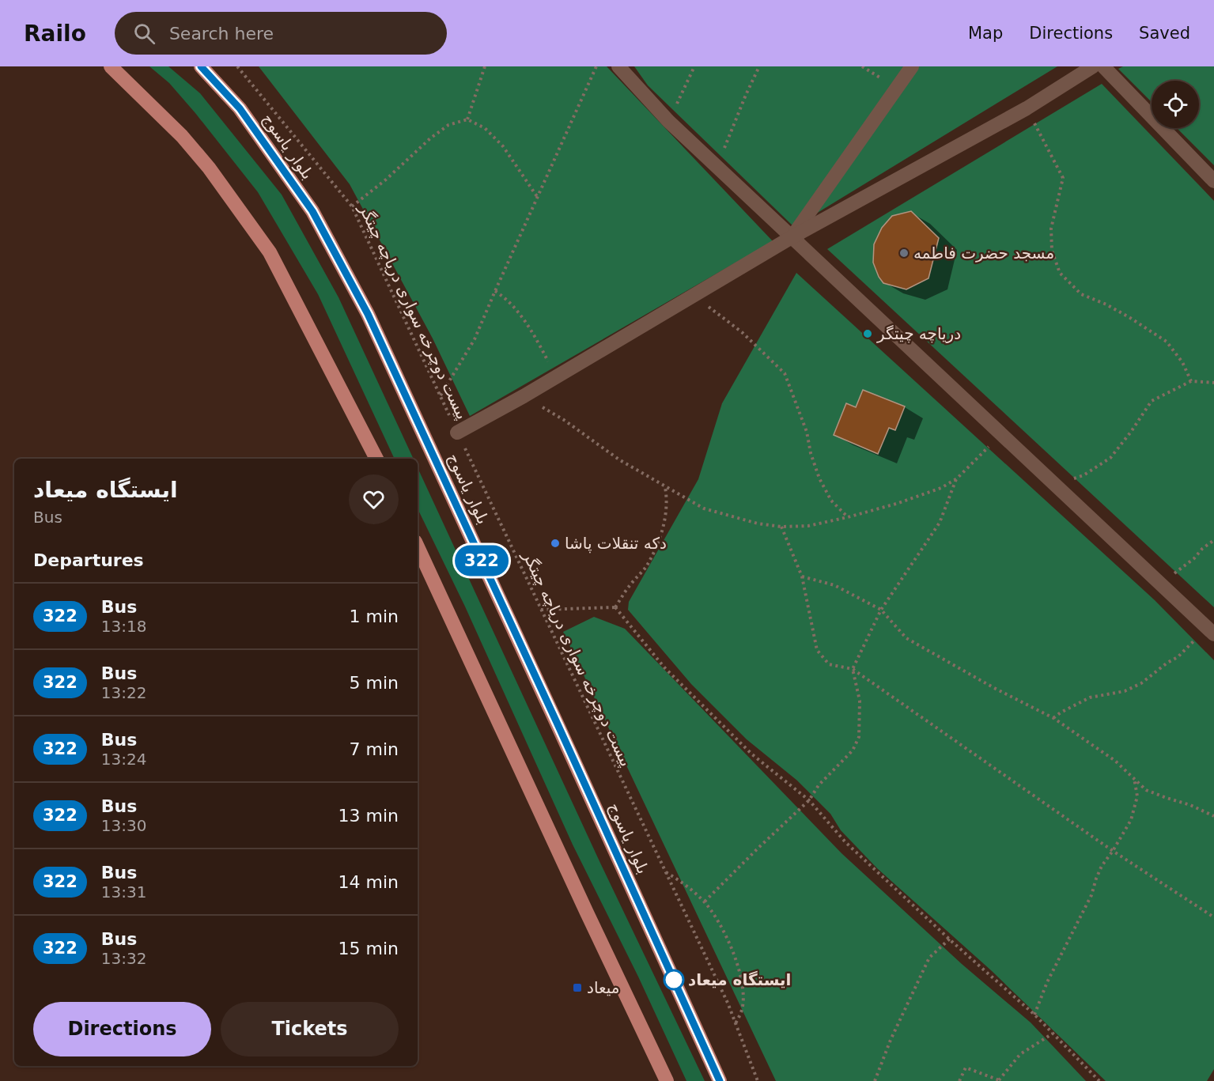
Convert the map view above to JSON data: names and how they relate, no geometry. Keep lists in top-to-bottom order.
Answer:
{
  "streets": {
    "main road": ["بلوار یاسوج"],
    "path": ["پیست دوچرخه سواری دریاچه چیتگر"]
  },
  "places": {
    "other": [
      "مسجد حضرت فاطمه",
      "دریاچه چیتگر",
      "دکه تنقلات پاشا",
      "ایستگاه میعاد"
    ],
    "transit": ["میعاد"]
  },
  "lines": ["bus line 322"],
  "page": {
    "header": "Railo",
    "search": "Search here",
    "nav": ["Map", "Directions", "Saved"],
    "on_map": "322",
    "heading": [
      ["ایستگاه میعاد", "Bus"],
      "Departures"
    ],
    "list": [
      {
        "mark": "322",
        "name": "Bus",
        "note": "13:18",
        "value": "1 min"
      },
      {
        "mark": "322",
        "name": "Bus",
        "note": "13:22",
        "value": "5 min"
      },
      {
        "mark": "322",
        "name": "Bus",
        "note": "13:24",
        "value": "7 min"
      },
      {
        "mark": "322",
        "name": "Bus",
        "note": "13:30",
        "value": "13 min"
      },
      {
        "mark": "322",
        "name": "Bus",
        "note": "13:31",
        "value": "14 min"
      },
      {
        "mark": "322",
        "name": "Bus",
        "note": "13:32",
        "value": "15 min"
      }
    ],
    "buttons": ["Directions", "Tickets"]
  }
}
